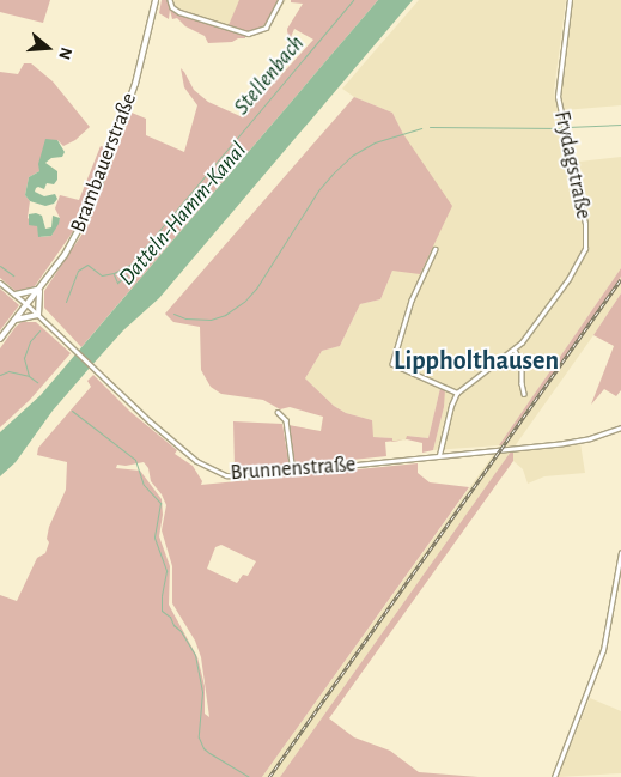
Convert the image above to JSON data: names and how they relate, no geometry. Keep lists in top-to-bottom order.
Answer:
{
  "streets": {
    "main road": ["Brambauerstraße"],
    "street": ["Frydagstraße", "Brunnenstraße"]
  },
  "crossings": [
    ["Brambauerstraße", "Brunnenstraße"]
  ],
  "districts": ["Lippholthausen"],
  "water": ["Stellenbach", "Datteln-Hamm-Kanal"],
  "north": "right"
}
